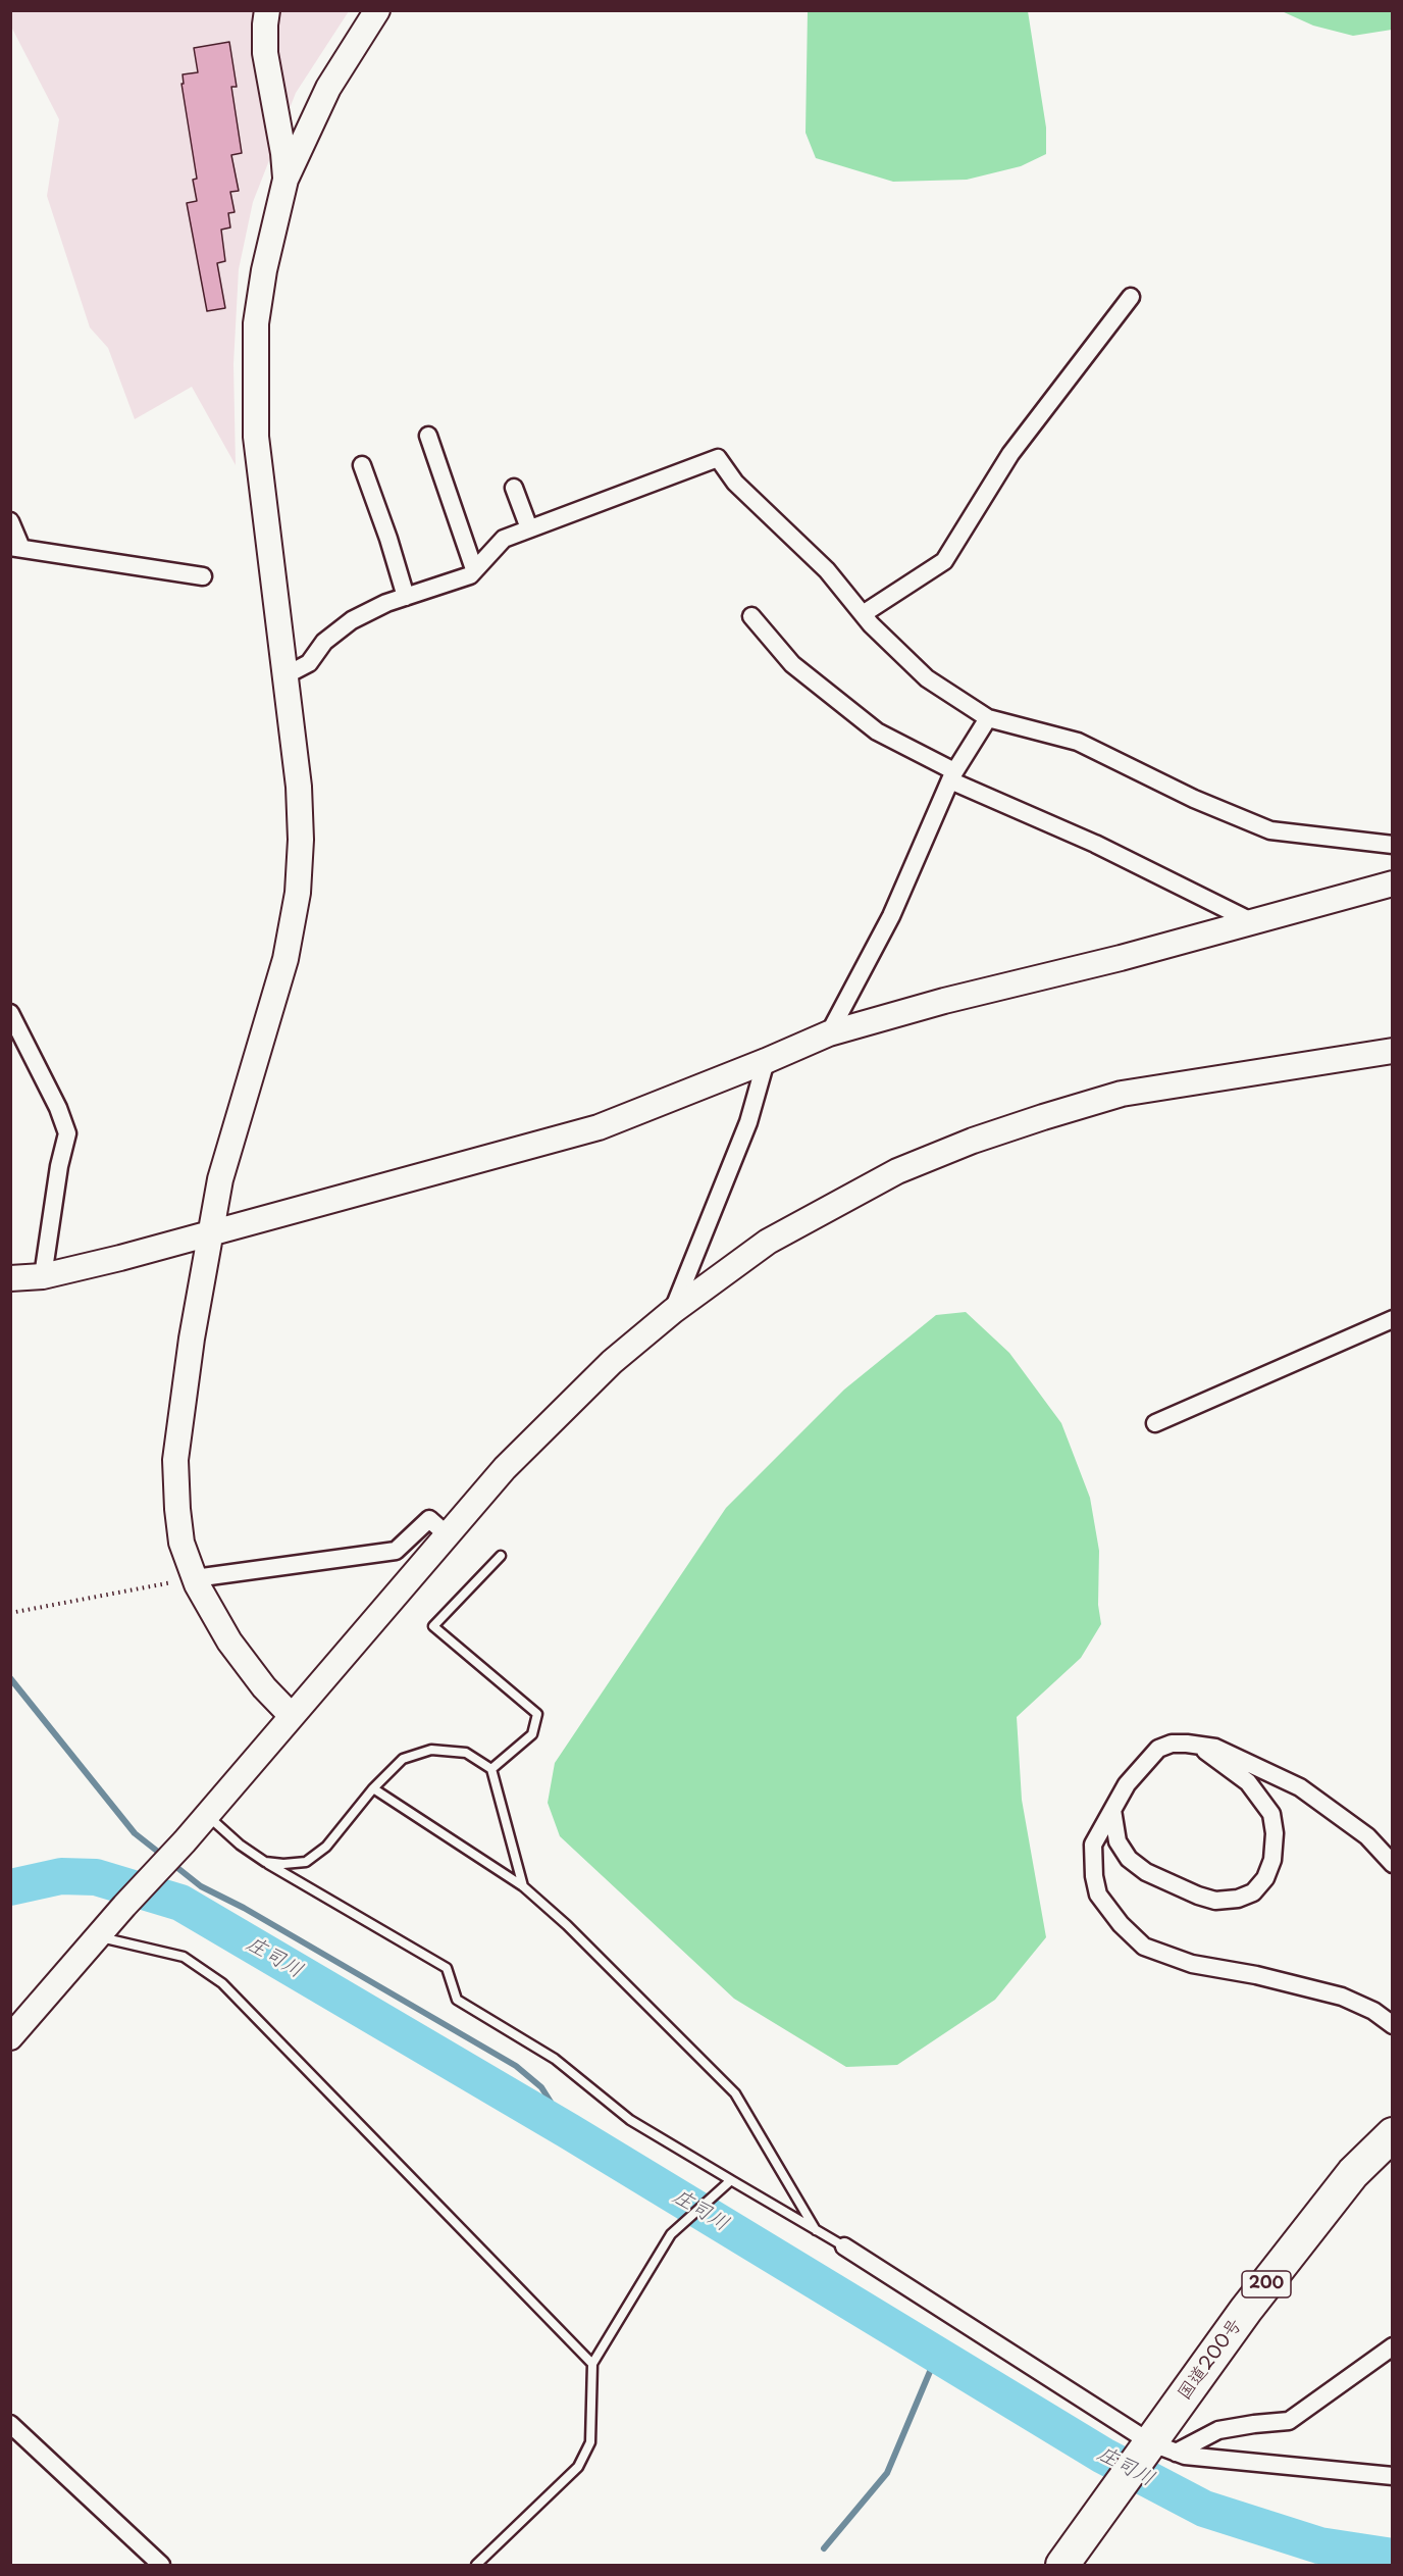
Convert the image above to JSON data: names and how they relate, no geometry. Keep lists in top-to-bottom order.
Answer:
{
  "streets": {
    "highway": ["200", "国道200号"]
  },
  "water": ["庄司川"]
}
